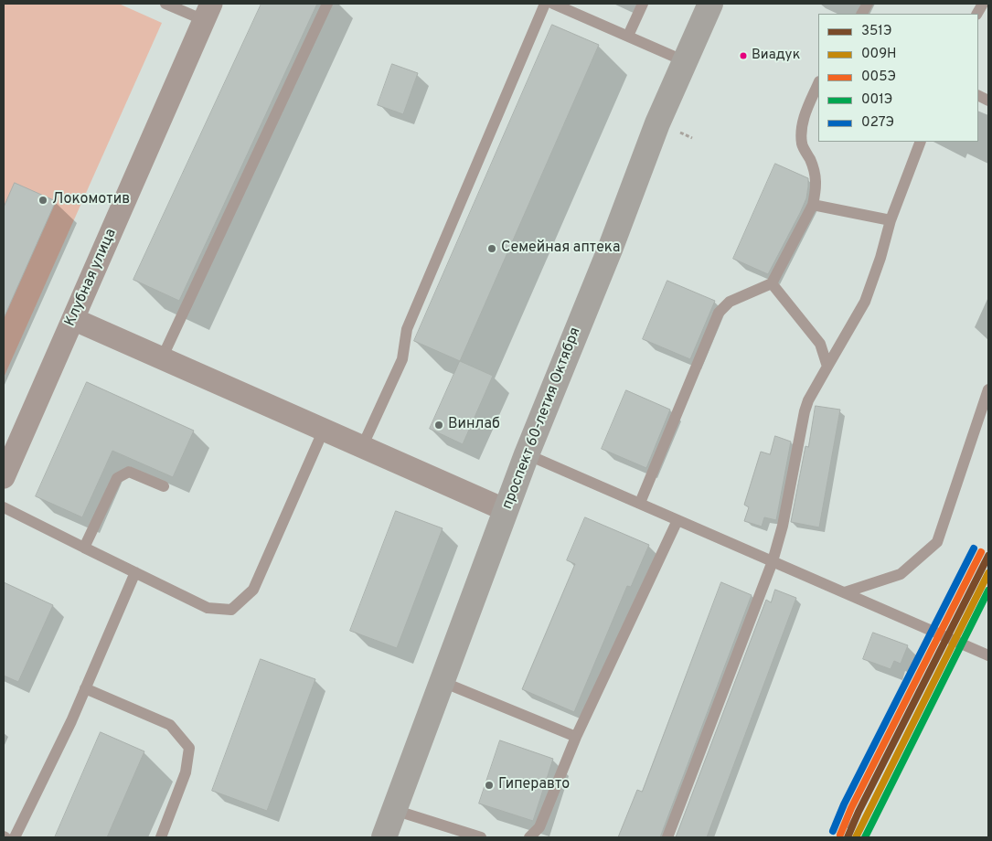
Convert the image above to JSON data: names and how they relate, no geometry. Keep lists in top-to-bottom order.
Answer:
{
  "streets": {
    "highway": ["проспект 60-летия Октября"],
    "street": ["Клубная улица"]
  },
  "places": [
    "Виадук",
    "Локомотив",
    "Семейная аптека",
    "Винлаб",
    "Гиперавто"
  ],
  "lines": [
    "transit line 027Э",
    "transit line 005Э",
    "transit line 351Э",
    "transit line 009Н",
    "transit line 001Э"
  ],
  "legend": [
    "351Э",
    "009Н",
    "005Э",
    "001Э",
    "027Э"
  ]
}
